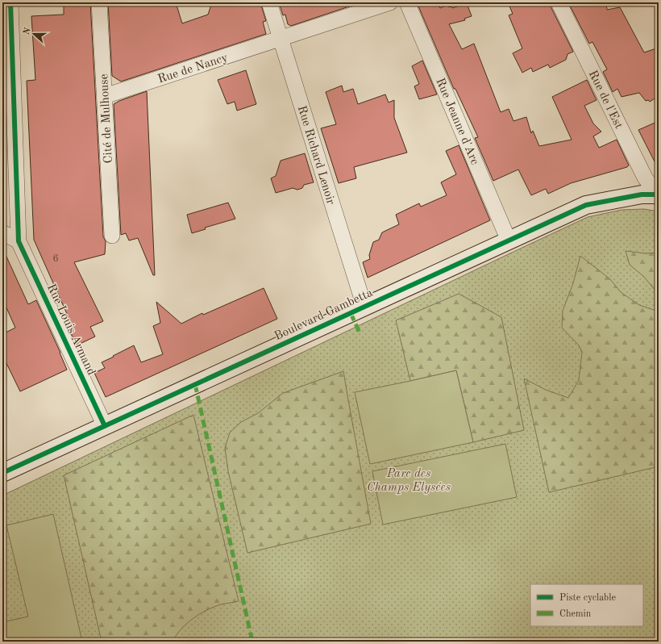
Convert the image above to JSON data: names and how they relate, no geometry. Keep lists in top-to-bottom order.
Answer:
{
  "streets": {
    "main road": ["Boulevard Gambetta"],
    "street": [
      "Rue de Nancy",
      "Rue de l'Est",
      "Cité de Mulhouse",
      "Rue Jeanne d'Arc",
      "Rue Richard Lenoir",
      "Rue Louis Armand"
    ]
  },
  "crossings": [
    ["Rue de Nancy", "Cité de Mulhouse"],
    ["Rue de Nancy", "Rue Richard Lenoir"],
    ["Rue de l'Est", "Boulevard Gambetta"],
    ["Rue Jeanne d'Arc", "Boulevard Gambetta"],
    ["Rue Richard Lenoir", "Boulevard Gambetta"],
    ["Boulevard Gambetta", "Rue Louis Armand"]
  ],
  "parks": ["Parc des Champs Elysées"],
  "house_numbers": ["6"],
  "legend": ["Piste cyclable", "Chemin"],
  "north": "left"
}
